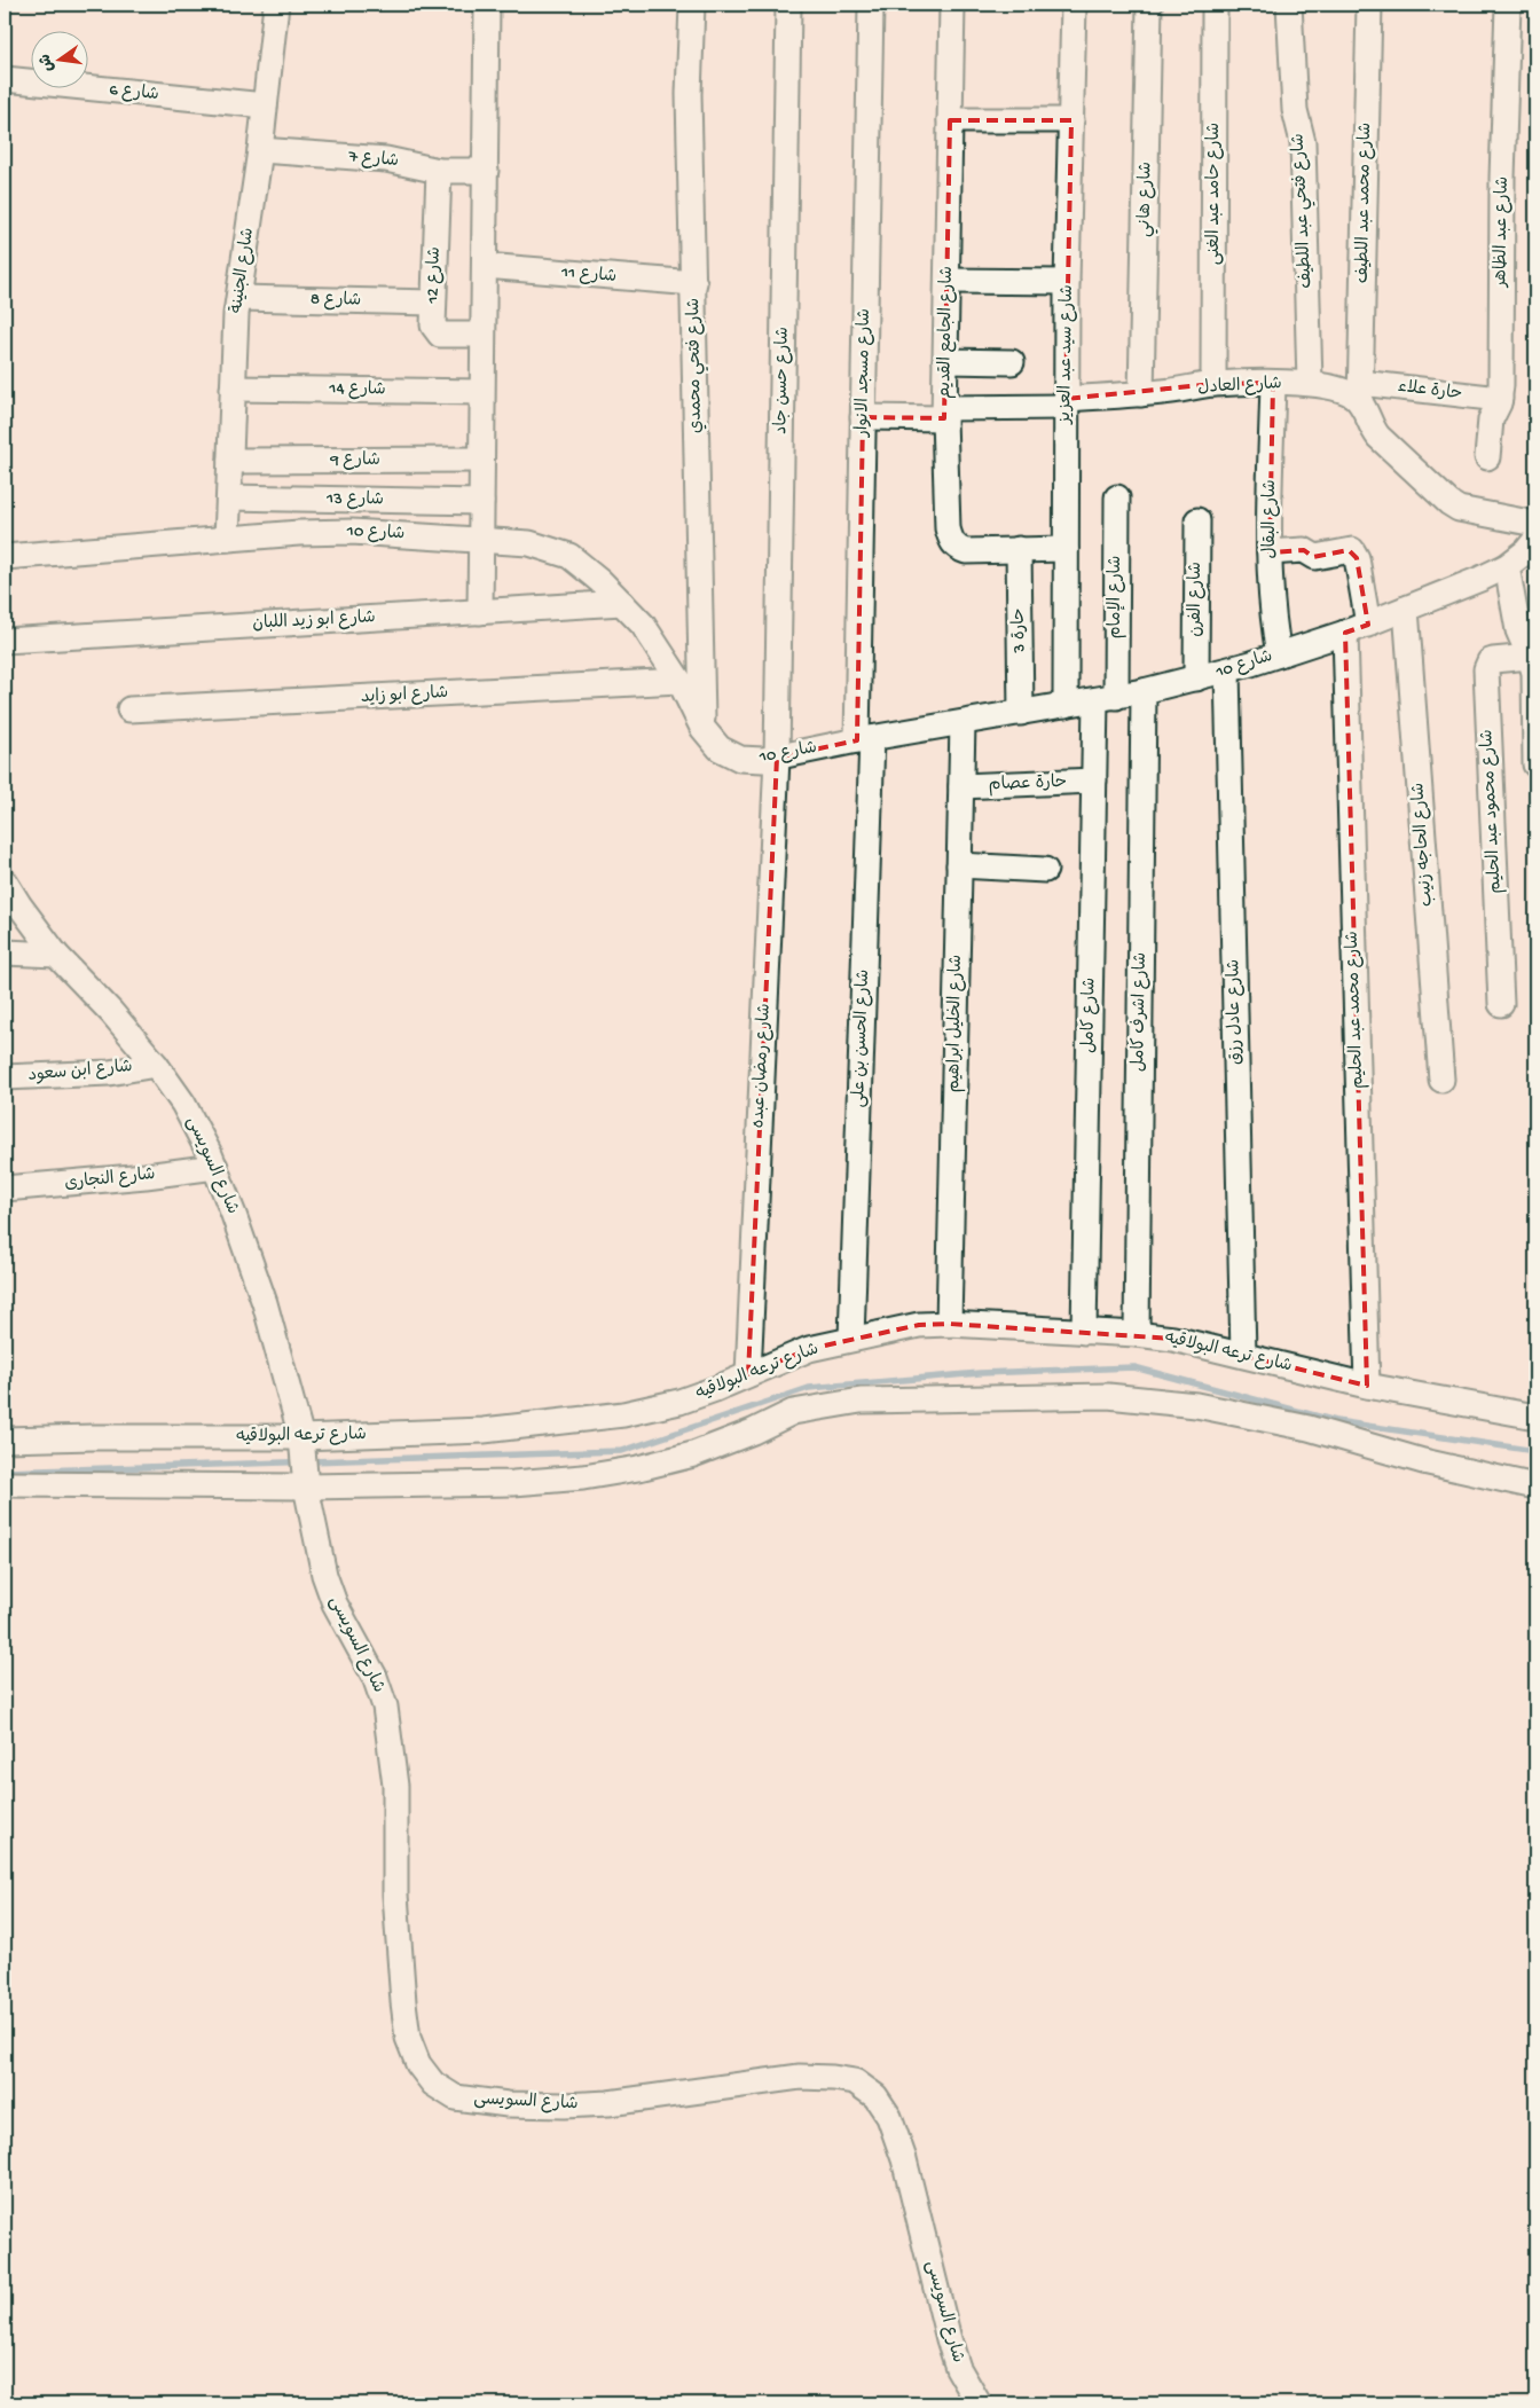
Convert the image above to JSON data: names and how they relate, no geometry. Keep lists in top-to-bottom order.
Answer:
{
  "streets": {
    "street": [
      "شارع 6",
      "شارع 7",
      "شارع حامد عبد الغنى",
      "شارع هاني",
      "شارع محمد عبد اللطيف",
      "شارع فتحي عبد اللطيف",
      "شارع عبد الظاهر",
      "شارع الجنينة",
      "شارع 12",
      "شارع 11",
      "شارع 8",
      "شارع الجامع القديم",
      "شارع سيد عبد العزيز",
      "شارع فتحي محمدي",
      "شارع مسجد الانوار",
      "شارع حسن جاد",
      "شارع العادل",
      "شارع 14",
      "حارة علاء",
      "شارع 9",
      "شارع 13",
      "شارع البقال",
      "شارع 10",
      "شارع الإمام",
      "شارع الفرن",
      "شارع ابو زيد اللبان",
      "حارة 3",
      "شارع ابو زايد",
      "حارة عصام",
      "شارع محمود عبد الحليم",
      "شارع الحاجه زنيب",
      "شارع محمد عبد الحليم",
      "شارع اشرف كامل",
      "شارع عادل رزق",
      "شارع كامل",
      "شارع الخليل ابراهيم",
      "شارع الحسن بن على",
      "شارع رمضان عبده",
      "شارع ابن سعود",
      "شارع السويسى",
      "شارع النجارى",
      "شارع ترعه البولاقيه"
    ]
  },
  "crossings": [
    ["شارع 6", "شارع الجنينة"],
    ["شارع 7", "شارع الجنينة"],
    ["شارع 7", "شارع 12"],
    ["شارع حامد عبد الغنى", "شارع العادل"],
    ["شارع هاني", "شارع العادل"],
    ["شارع محمد عبد اللطيف", "شارع العادل"],
    ["شارع محمد عبد اللطيف", "حارة علاء"],
    ["شارع فتحي عبد اللطيف", "شارع العادل"],
    ["شارع عبد الظاهر", "حارة علاء"],
    ["شارع الجنينة", "شارع 8"],
    ["شارع الجنينة", "شارع 14"],
    ["شارع الجنينة", "شارع 9"],
    ["شارع الجنينة", "شارع 13"],
    ["شارع الجنينة", "شارع 10"],
    ["شارع 12", "شارع 8"],
    ["شارع 11", "شارع فتحي محمدي"],
    ["شارع الجامع القديم", "شارع سيد عبد العزيز"],
    ["شارع الجامع القديم", "شارع العادل"],
    ["شارع الجامع القديم", "حارة 3"],
    ["شارع سيد عبد العزيز", "شارع العادل"],
    ["شارع سيد عبد العزيز", "شارع 10"],
    ["شارع فتحي محمدي", "شارع 10"],
    ["شارع مسجد الانوار", "شارع العادل"],
    ["شارع مسجد الانوار", "شارع 10"],
    ["شارع مسجد الانوار", "شارع الحسن بن على"],
    ["شارع حسن جاد", "شارع 10"],
    ["شارع حسن جاد", "شارع رمضان عبده"],
    ["شارع العادل", "حارة علاء"],
    ["شارع العادل", "شارع البقال"],
    ["شارع البقال", "شارع 10"],
    ["شارع 10", "شارع الإمام"],
    ["شارع 10", "شارع الفرن"],
    ["شارع 10", "شارع ابو زيد اللبان"],
    ["شارع 10", "حارة 3"],
    ["شارع 10", "شارع ابو زايد"],
    ["شارع 10", "شارع الحاجه زنيب"],
    ["شارع 10", "شارع محمد عبد الحليم"],
    ["شارع 10", "شارع اشرف كامل"],
    ["شارع 10", "شارع عادل رزق"],
    ["شارع 10", "شارع كامل"],
    ["شارع 10", "شارع الخليل ابراهيم"],
    ["شارع 10", "شارع الحسن بن على"],
    ["شارع 10", "شارع رمضان عبده"],
    ["شارع الإمام", "شارع كامل"],
    ["حارة عصام", "شارع كامل"],
    ["حارة عصام", "شارع الخليل ابراهيم"],
    ["شارع محمد عبد الحليم", "شارع ترعه البولاقيه"],
    ["شارع اشرف كامل", "شارع ترعه البولاقيه"],
    ["شارع عادل رزق", "شارع ترعه البولاقيه"],
    ["شارع كامل", "شارع ترعه البولاقيه"],
    ["شارع الخليل ابراهيم", "شارع ترعه البولاقيه"],
    ["شارع الحسن بن على", "شارع ترعه البولاقيه"],
    ["شارع رمضان عبده", "شارع ترعه البولاقيه"],
    ["شارع ابن سعود", "شارع السويسى"],
    ["شارع السويسى", "شارع النجارى"],
    ["شارع السويسى", "شارع ترعه البولاقيه"]
  ],
  "north": "left"
}
